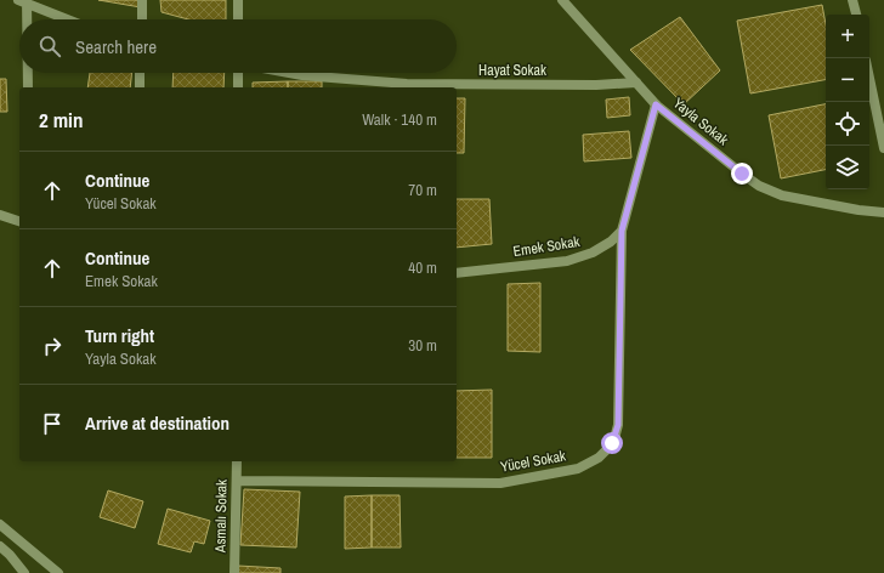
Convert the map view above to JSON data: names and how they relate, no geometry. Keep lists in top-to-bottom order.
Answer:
{
  "streets": {
    "street": [
      "Hayat Sokak",
      "Yayla Sokak",
      "Emek Sokak",
      "Yücel Sokak",
      "Asmalı Sokak"
    ]
  },
  "crossings": [
    ["Hayat Sokak", "Yayla Sokak"],
    ["Emek Sokak", "Yücel Sokak"],
    ["Yücel Sokak", "Asmalı Sokak"]
  ],
  "page": {
    "map_buttons": ["+", "−"],
    "search": "Search here",
    "heading": ["2 min", "Walk · 140 m"],
    "list": [
      ["Continue", "Yücel Sokak", "70 m"],
      ["Continue", "Emek Sokak", "40 m"],
      ["Turn right", "Yayla Sokak", "30 m"],
      "Arrive at destination"
    ]
  }
}
